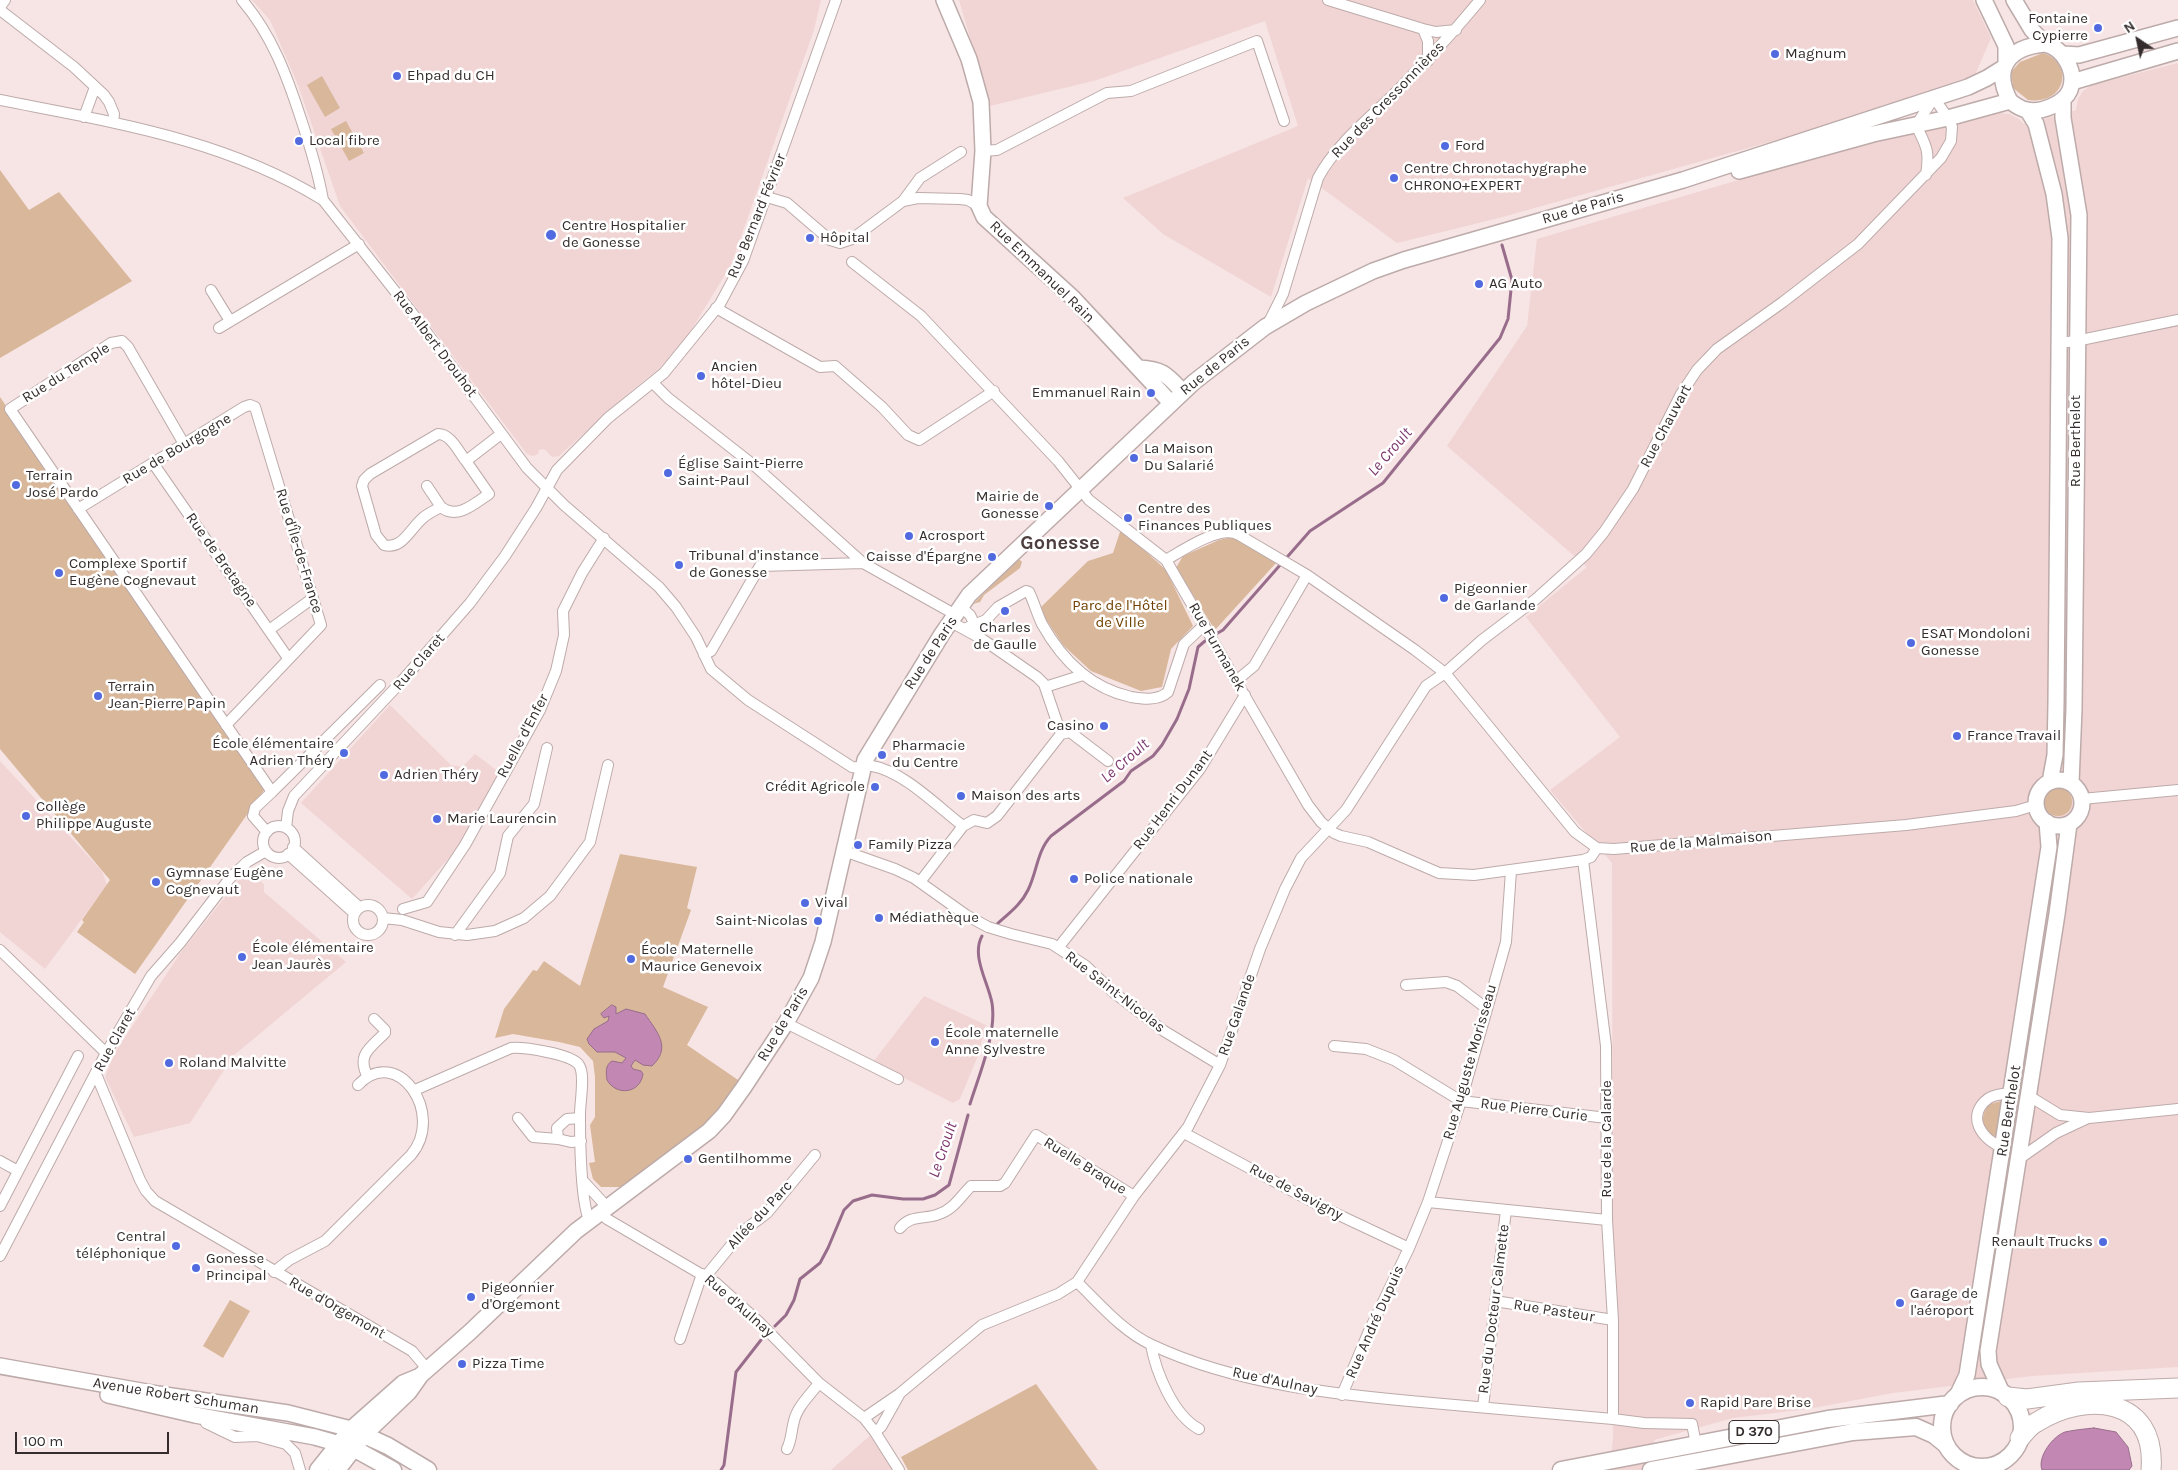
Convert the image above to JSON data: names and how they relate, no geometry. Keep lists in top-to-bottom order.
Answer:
{
  "streets": {
    "main road": [
      "Rue de Paris",
      "Rue Emmanuel Rain",
      "Rue Berthelot",
      "Avenue Robert Schuman",
      "D 370"
    ],
    "street": [
      "Rue des Cressonnières",
      "Rue Bernard Février",
      "Rue Albert Drouhot",
      "Rue du Temple",
      "Rue Chauvart",
      "Rue de Bourgogne",
      "Rue d'Île-de-France",
      "Rue de Bretagne",
      "Rue Furmanek",
      "Rue Claret",
      "Ruelle d'Enfer",
      "Rue Henri Dunant",
      "Rue de la Malmaison",
      "Rue Saint-Nicolas",
      "Rue Galande",
      "Rue Auguste Morisseau",
      "Rue Pierre Curie",
      "Rue de la Calarde",
      "Ruelle Braque",
      "Rue de Savigny",
      "Allée du Parc",
      "Rue d'Aulnay",
      "Rue d'Orgemont",
      "Rue du Docteur Calmette",
      "Rue Pasteur",
      "Rue André Dupuis"
    ]
  },
  "crossings": [
    ["Rue des Cressonnières", "Rue de Paris"],
    ["Rue de Paris", "Rue Emmanuel Rain"],
    ["Rue de Paris", "Rue Albert Drouhot"],
    ["Rue de Paris", "Rue Chauvart"],
    ["Rue de Paris", "Rue Berthelot"],
    ["Rue de Paris", "Rue Furmanek"],
    ["Rue de Paris", "Rue Saint-Nicolas"],
    ["Rue de Paris", "Rue d'Aulnay"],
    ["Rue de Paris", "Rue d'Orgemont"],
    ["Rue de Paris", "Avenue Robert Schuman"],
    ["Rue Bernard Février", "Rue Emmanuel Rain"],
    ["Rue Bernard Février", "Rue Albert Drouhot"],
    ["Rue Bernard Février", "Rue Claret"],
    ["Rue Albert Drouhot", "Rue Claret"],
    ["Rue Albert Drouhot", "Ruelle d'Enfer"],
    ["Rue du Temple", "Rue de Bourgogne"],
    ["Rue Chauvart", "Rue Galande"],
    ["Rue Berthelot", "Rue de la Malmaison"],
    ["Rue Berthelot", "D 370"],
    ["Rue de Bourgogne", "Rue d'Île-de-France"],
    ["Rue de Bourgogne", "Rue de Bretagne"],
    ["Rue d'Île-de-France", "Rue de Bretagne"],
    ["Rue Furmanek", "Rue Henri Dunant"],
    ["Rue Furmanek", "Rue Galande"],
    ["Rue Claret", "Rue d'Orgemont"],
    ["Rue Henri Dunant", "Rue Saint-Nicolas"],
    ["Rue Saint-Nicolas", "Rue Galande"],
    ["Rue Galande", "Ruelle Braque"],
    ["Rue Galande", "Rue de Savigny"],
    ["Rue Galande", "Rue d'Aulnay"],
    ["Rue Auguste Morisseau", "Rue Pierre Curie"],
    ["Rue Auguste Morisseau", "Rue de Savigny"],
    ["Rue Auguste Morisseau", "Rue André Dupuis"],
    ["Rue Pierre Curie", "Rue de la Calarde"],
    ["Rue de la Calarde", "Rue d'Aulnay"],
    ["Rue de la Calarde", "Rue Pasteur"],
    ["Rue de Savigny", "Rue André Dupuis"],
    ["Allée du Parc", "Rue d'Aulnay"],
    ["Rue d'Aulnay", "Rue du Docteur Calmette"],
    ["Rue d'Aulnay", "Rue André Dupuis"],
    ["Rue d'Aulnay", "D 370"],
    ["Rue du Docteur Calmette", "Rue Pasteur"]
  ],
  "districts": ["Gonesse"],
  "water": ["Le Croult"],
  "parks": ["Parc de l'Hôtel de Ville"],
  "places": [
    "Fontaine Cypierre",
    "Magnum",
    "Ehpad du CH",
    "Local fibre",
    "Ford",
    "Centre Chronotachygraphe CHRONO+EXPERT",
    "Centre Hospitalier de Gonesse",
    "Hôpital",
    "AG Auto",
    "Ancien hôtel-Dieu",
    "Emmanuel Rain",
    "La Maison Du Salarié",
    "Église Saint-Pierre Saint-Paul",
    "Terrain José Pardo",
    "Mairie de Gonesse",
    "Centre des Finances Publiques",
    "Acrosport",
    "Caisse d'Épargne",
    "Tribunal d'instance de Gonesse",
    "Complexe Sportif Eugène Cognevaut",
    "Pigeonnier de Garlande",
    "Charles de Gaulle",
    "ESAT Mondoloni Gonesse",
    "Terrain Jean-Pierre Papin",
    "Casino",
    "France Travail",
    "École élémentaire Adrien Théry",
    "Pharmacie du Centre",
    "Adrien Théry",
    "Crédit Agricole",
    "Maison des arts",
    "Collège Philippe Auguste",
    "Marie Laurencin",
    "Family Pizza",
    "Police nationale",
    "Gymnase Eugène Cognevaut",
    "Vival",
    "Médiathèque",
    "Saint-Nicolas",
    "École élémentaire Jean Jaurès",
    "École Maternelle Maurice Genevoix",
    "École maternelle Anne Sylvestre",
    "Roland Malvitte",
    "Gentilhomme",
    "Renault Trucks",
    "Central téléphonique",
    "Gonesse Principal",
    "Pigeonnier d'Orgemont",
    "Garage de l'aéroport",
    "Pizza Time",
    "Rapid Pare Brise"
  ],
  "scale_bar": "100 m",
  "north": "top left"
}
